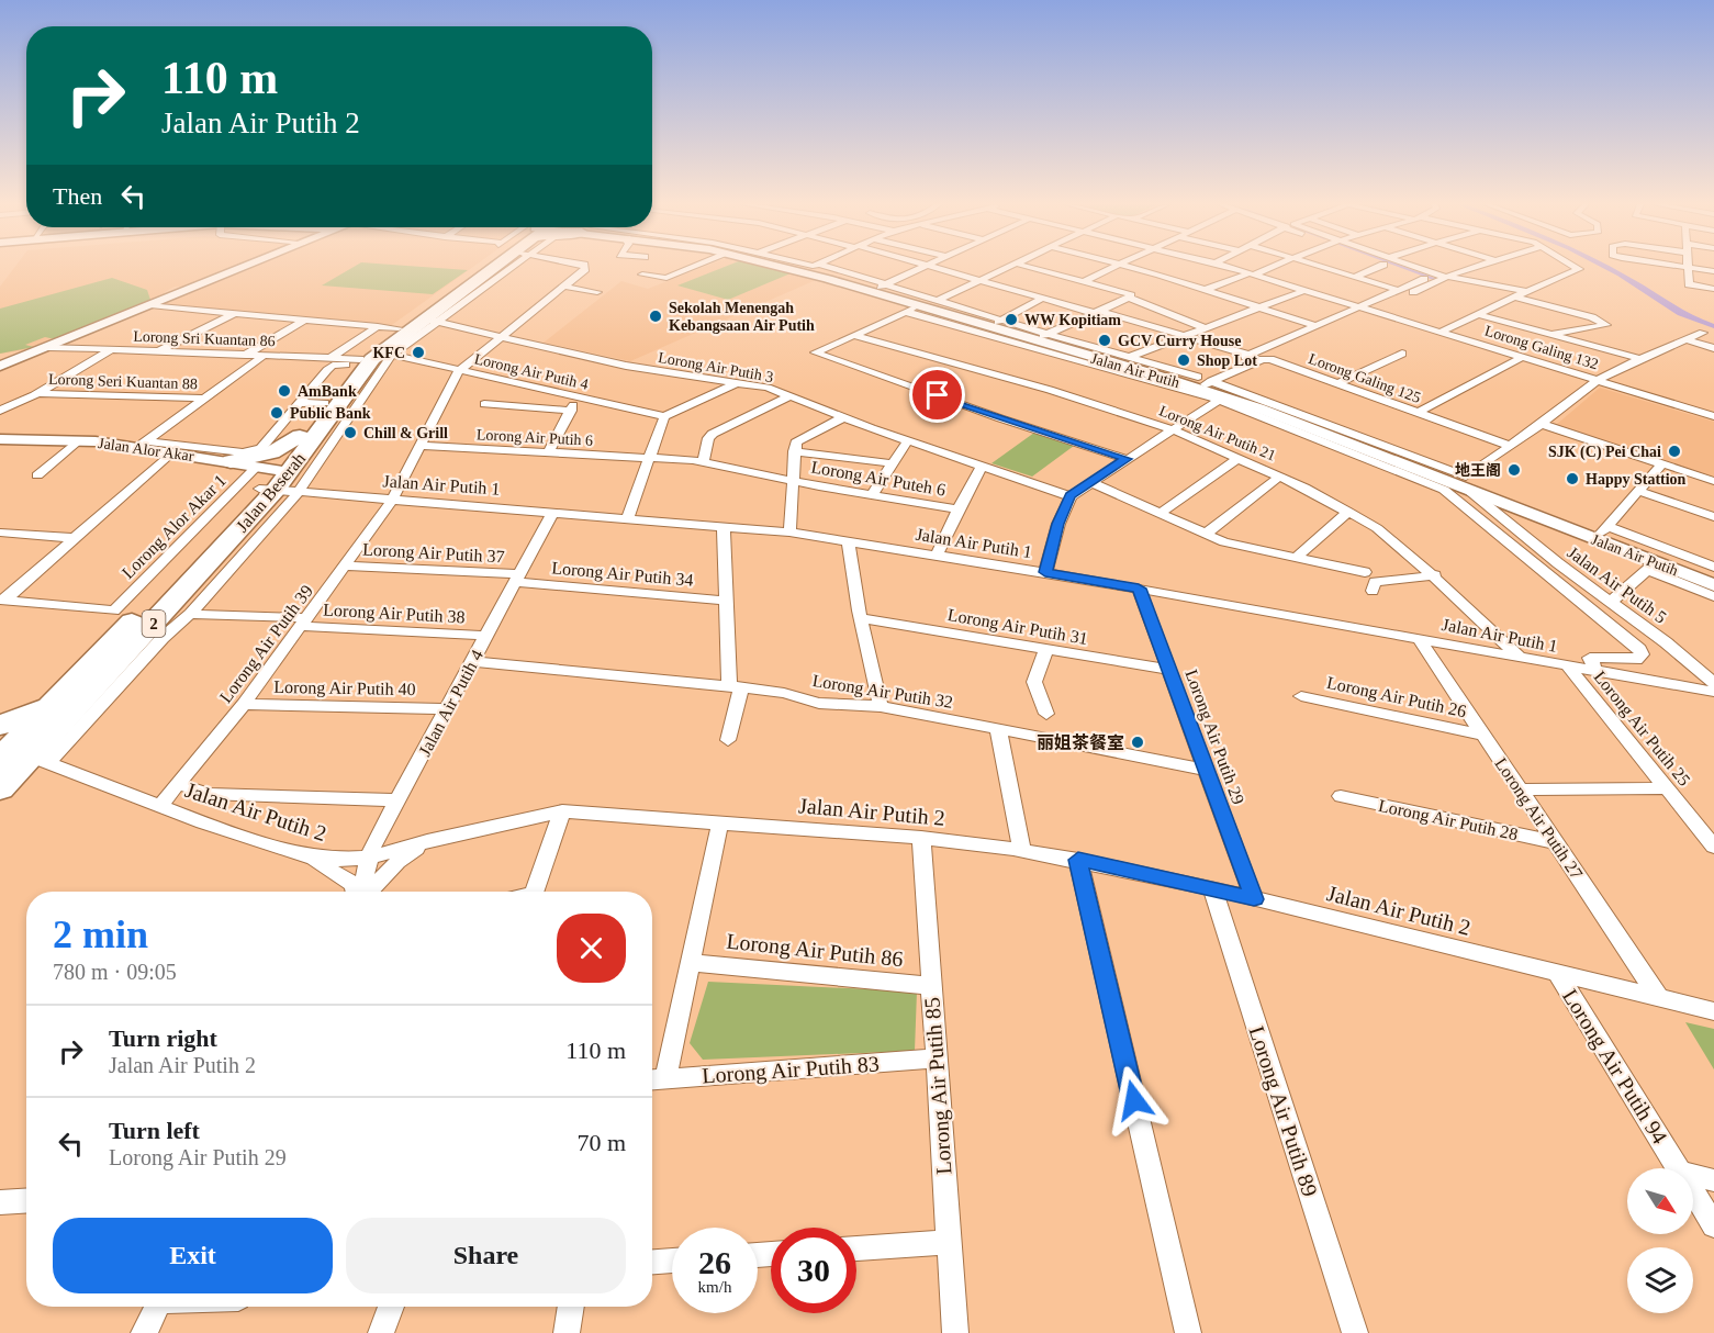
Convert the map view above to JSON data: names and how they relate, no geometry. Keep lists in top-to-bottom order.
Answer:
{
  "streets": {
    "highway": ["Jalan Beserah", "2"],
    "street": [
      "Lorong Sri Kuantan 86",
      "Lorong Galing 132",
      "Lorong Air Putih 3",
      "Jalan Air Putih",
      "Lorong Air Putih 4",
      "Lorong Galing 125",
      "Lorong Seri Kuantan 88",
      "Lorong Air Putih 21",
      "Lorong Air Putih 6",
      "Jalan Alor Akar",
      "Lorong Air Puteh 6",
      "Jalan Air Putih 1",
      "Lorong Alor Akar 1",
      "Lorong Air Putih 37",
      "Lorong Air Putih 34",
      "Jalan Air Putih 5",
      "Lorong Air Putih 38",
      "Lorong Air Putih 31",
      "Lorong Air Putih 39",
      "Lorong Air Putih 40",
      "Lorong Air Putih 32",
      "Lorong Air Putih 26",
      "Jalan Air Putih 4",
      "Lorong Air Putih 25",
      "Lorong Air Putih 29",
      "Jalan Air Putih 2",
      "Lorong Air Putih 27",
      "Lorong Air Putih 28",
      "Lorong Air Putih 86",
      "Lorong Air Putih 94",
      "Lorong Air Putih 83",
      "Lorong Air Putih 85",
      "Lorong Air Putih 89"
    ]
  },
  "crossings": [
    ["Lorong Sri Kuantan 86", "Jalan Beserah"],
    ["Lorong Air Putih 3", "Jalan Beserah"],
    ["Jalan Air Putih", "Lorong Galing 125"],
    ["Jalan Air Putih", "Jalan Air Putih 5"],
    ["Lorong Air Putih 4", "Lorong Air Putih 39"],
    ["Lorong Galing 125", "Jalan Air Putih 5"],
    ["Lorong Air Putih 21", "Jalan Air Putih 1"],
    ["Lorong Air Putih 6", "Lorong Air Puteh 6"],
    ["Lorong Air Putih 6", "Lorong Air Putih 39"],
    ["Jalan Alor Akar", "Jalan Air Putih 1"],
    ["Jalan Alor Akar", "Jalan Beserah"],
    ["Jalan Alor Akar", "Lorong Alor Akar 1"],
    ["Jalan Air Putih 1", "Jalan Beserah"],
    ["Jalan Air Putih 1", "Lorong Alor Akar 1"],
    ["Jalan Air Putih 1", "Lorong Air Putih 39"],
    ["Jalan Air Putih 1", "Jalan Air Putih 4"],
    ["Jalan Air Putih 1", "Lorong Air Putih 25"],
    ["Jalan Air Putih 1", "Lorong Air Putih 29"],
    ["Jalan Air Putih 1", "Lorong Air Putih 27"],
    ["Jalan Beserah", "Lorong Alor Akar 1"],
    ["Jalan Beserah", "Jalan Air Putih 2"],
    ["Lorong Air Putih 37", "Lorong Air Putih 34"],
    ["Lorong Air Putih 37", "Lorong Air Putih 39"],
    ["Lorong Air Putih 37", "Jalan Air Putih 4"],
    ["Lorong Air Putih 34", "Jalan Air Putih 4"],
    ["Lorong Air Putih 38", "Lorong Air Putih 39"],
    ["Lorong Air Putih 38", "Jalan Air Putih 4"],
    ["Lorong Air Putih 31", "Lorong Air Putih 29"],
    ["Lorong Air Putih 39", "Lorong Air Putih 40"],
    ["Lorong Air Putih 39", "Jalan Air Putih 2"],
    ["Lorong Air Putih 40", "Jalan Air Putih 4"],
    ["Lorong Air Putih 32", "Jalan Air Putih 4"],
    ["Lorong Air Putih 32", "Lorong Air Putih 29"],
    ["Lorong Air Putih 26", "Lorong Air Putih 27"],
    ["Jalan Air Putih 4", "Jalan Air Putih 2"],
    ["Lorong Air Putih 29", "Jalan Air Putih 2"],
    ["Jalan Air Putih 2", "Lorong Air Putih 27"],
    ["Jalan Air Putih 2", "Lorong Air Putih 94"],
    ["Jalan Air Putih 2", "Lorong Air Putih 85"],
    ["Jalan Air Putih 2", "Lorong Air Putih 89"],
    ["Lorong Air Putih 27", "Lorong Air Putih 28"],
    ["Lorong Air Putih 86", "Lorong Air Putih 85"],
    ["Lorong Air Putih 83", "Lorong Air Putih 85"]
  ],
  "places": [
    "Sekolah Menengah Kebangsaan Air Putih",
    "WW Kopitiam",
    "GCV Curry House",
    "KFC",
    "Shop Lot",
    "AmBank",
    "Public Bank",
    "Chill & Grill",
    "SJK (C) Pei Chai",
    "地王阁",
    "Happy Stattion",
    "丽姐茶餐室"
  ],
  "north": "bottom right",
  "page": {
    "turn": ["110 m", "Jalan Air Putih 2"],
    "then": "Then",
    "heading": ["2 min", "780 m · 09:05"],
    "list": [
      {
        "name": "Turn right",
        "note": "Jalan Air Putih 2",
        "value": "110 m"
      },
      {
        "name": "Turn left",
        "note": "Lorong Air Putih 29",
        "value": "70 m"
      }
    ],
    "buttons": ["Exit", "Share"],
    "speed": "26 km/h",
    "limit": "30"
  }
}
